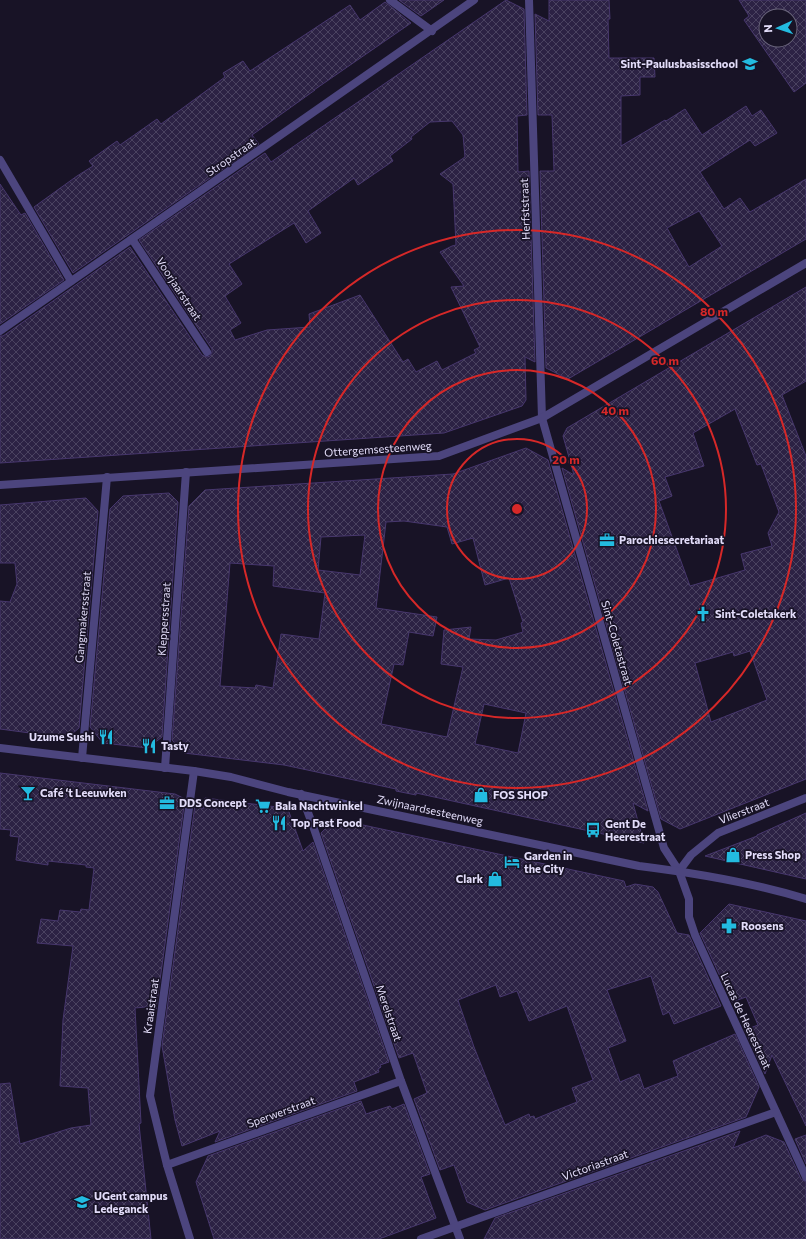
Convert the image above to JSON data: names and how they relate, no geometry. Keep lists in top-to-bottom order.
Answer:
{
  "streets": {
    "street": [
      "Stropstraat",
      "Herfststraat",
      "Voorjaarstraat",
      "Ottergemsesteenweg",
      "Gangmakersstraat",
      "Kleppersstraat",
      "Sint-Coletastraat",
      "Zwijnaardsesteenweg",
      "Vlierstraat",
      "Kraaistraat",
      "Merelstraat",
      "Lucas de Heerestraat",
      "Sperwerstraat",
      "Victoriastraat"
    ]
  },
  "crossings": [
    ["Stropstraat", "Voorjaarstraat"],
    ["Herfststraat", "Ottergemsesteenweg"],
    ["Herfststraat", "Sint-Coletastraat"],
    ["Ottergemsesteenweg", "Gangmakersstraat"],
    ["Ottergemsesteenweg", "Kleppersstraat"],
    ["Ottergemsesteenweg", "Sint-Coletastraat"],
    ["Gangmakersstraat", "Zwijnaardsesteenweg"],
    ["Kleppersstraat", "Zwijnaardsesteenweg"],
    ["Sint-Coletastraat", "Zwijnaardsesteenweg"],
    ["Sint-Coletastraat", "Vlierstraat"],
    ["Sint-Coletastraat", "Lucas de Heerestraat"],
    ["Zwijnaardsesteenweg", "Vlierstraat"],
    ["Zwijnaardsesteenweg", "Kraaistraat"],
    ["Zwijnaardsesteenweg", "Merelstraat"],
    ["Zwijnaardsesteenweg", "Lucas de Heerestraat"],
    ["Vlierstraat", "Lucas de Heerestraat"],
    ["Kraaistraat", "Sperwerstraat"],
    ["Merelstraat", "Sperwerstraat"],
    ["Merelstraat", "Victoriastraat"],
    ["Lucas de Heerestraat", "Victoriastraat"]
  ],
  "places": {
    "school or university": ["Sint-Paulusbasisschool", "UGent campus Ledeganck"],
    "office": ["Parochiesecretariaat", "DDS Concept"],
    "church": ["Sint-Coletakerk"],
    "restaurant": ["Uzume Sushi", "Tasty", "Top Fast Food"],
    "bar": ["Café ‘t Leeuwken"],
    "shop": ["FOS SHOP", "Press Shop", "Clark"],
    "supermarket": ["Bala Nachtwinkel"],
    "bus stop": ["Gent De Heerestraat"],
    "hotel": ["Garden in the City"],
    "pharmacy": ["Roosens"]
  },
  "north": "left",
  "rings": [
    "80 m",
    "60 m",
    "40 m",
    "20 m"
  ]
}
